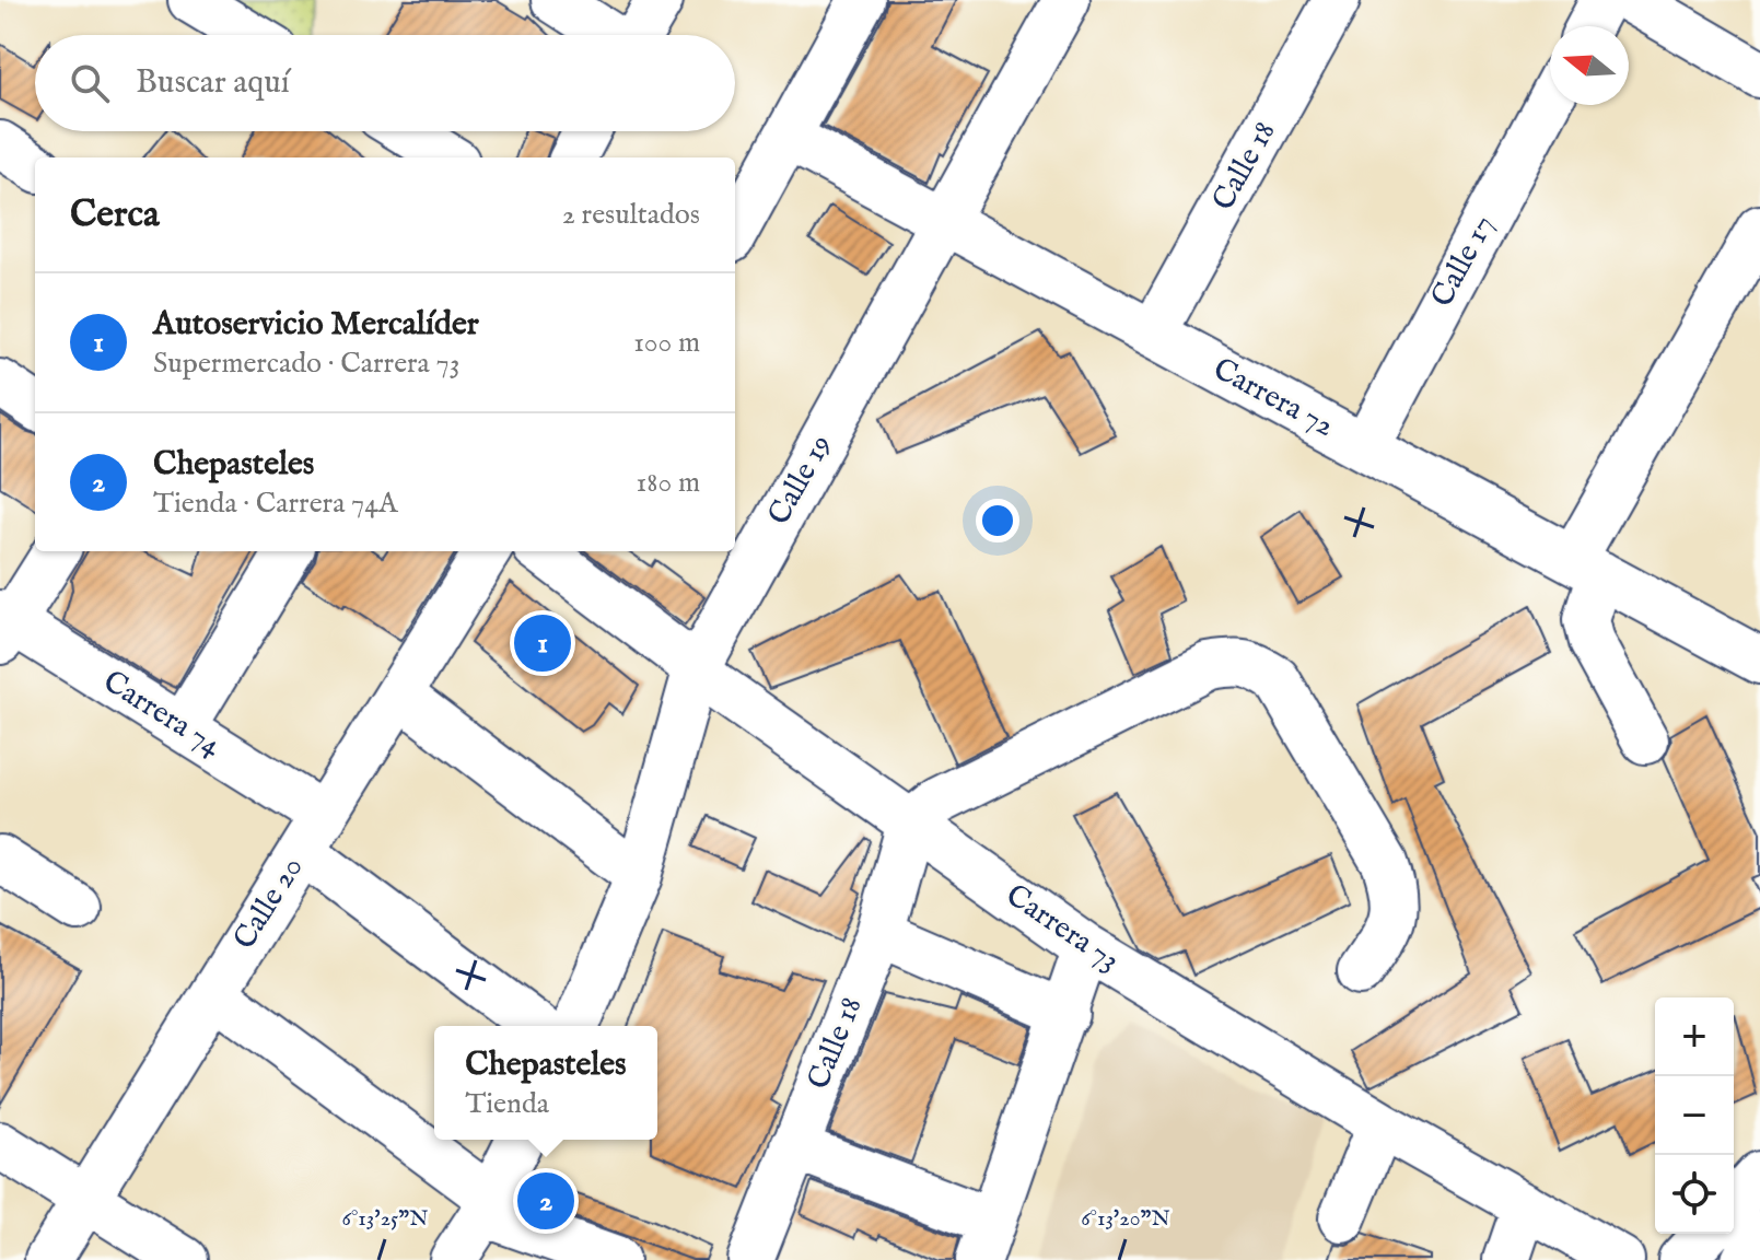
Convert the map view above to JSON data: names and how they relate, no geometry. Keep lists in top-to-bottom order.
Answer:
{
  "streets": {
    "street": [
      "Calle 18",
      "Calle 17",
      "Carrera 72",
      "Calle 19",
      "Carrera 74",
      "Calle 20",
      "Carrera 73"
    ]
  },
  "crossings": [
    ["Calle 18", "Carrera 72"],
    ["Calle 18", "Carrera 73"],
    ["Calle 17", "Carrera 72"],
    ["Carrera 72", "Calle 19"],
    ["Calle 19", "Carrera 73"],
    ["Carrera 74", "Calle 20"]
  ],
  "north": "left",
  "page": {
    "search": "Buscar aquí",
    "heading": ["Cerca", "2 resultados"],
    "list": [
      {
        "mark": "1",
        "name": "Autoservicio Mercalíder",
        "note": "Supermercado · Carrera 73",
        "value": "100 m"
      },
      {
        "mark": "2",
        "name": "Chepasteles",
        "note": "Tienda · Carrera 74A",
        "value": "180 m"
      }
    ],
    "pins": ["1", "2"],
    "map_buttons": ["+", "−"],
    "popup": ["Chepasteles", "Tienda"]
  },
  "coordinates": ["6°13'20\"N", "6°13'25\"N"]
}
